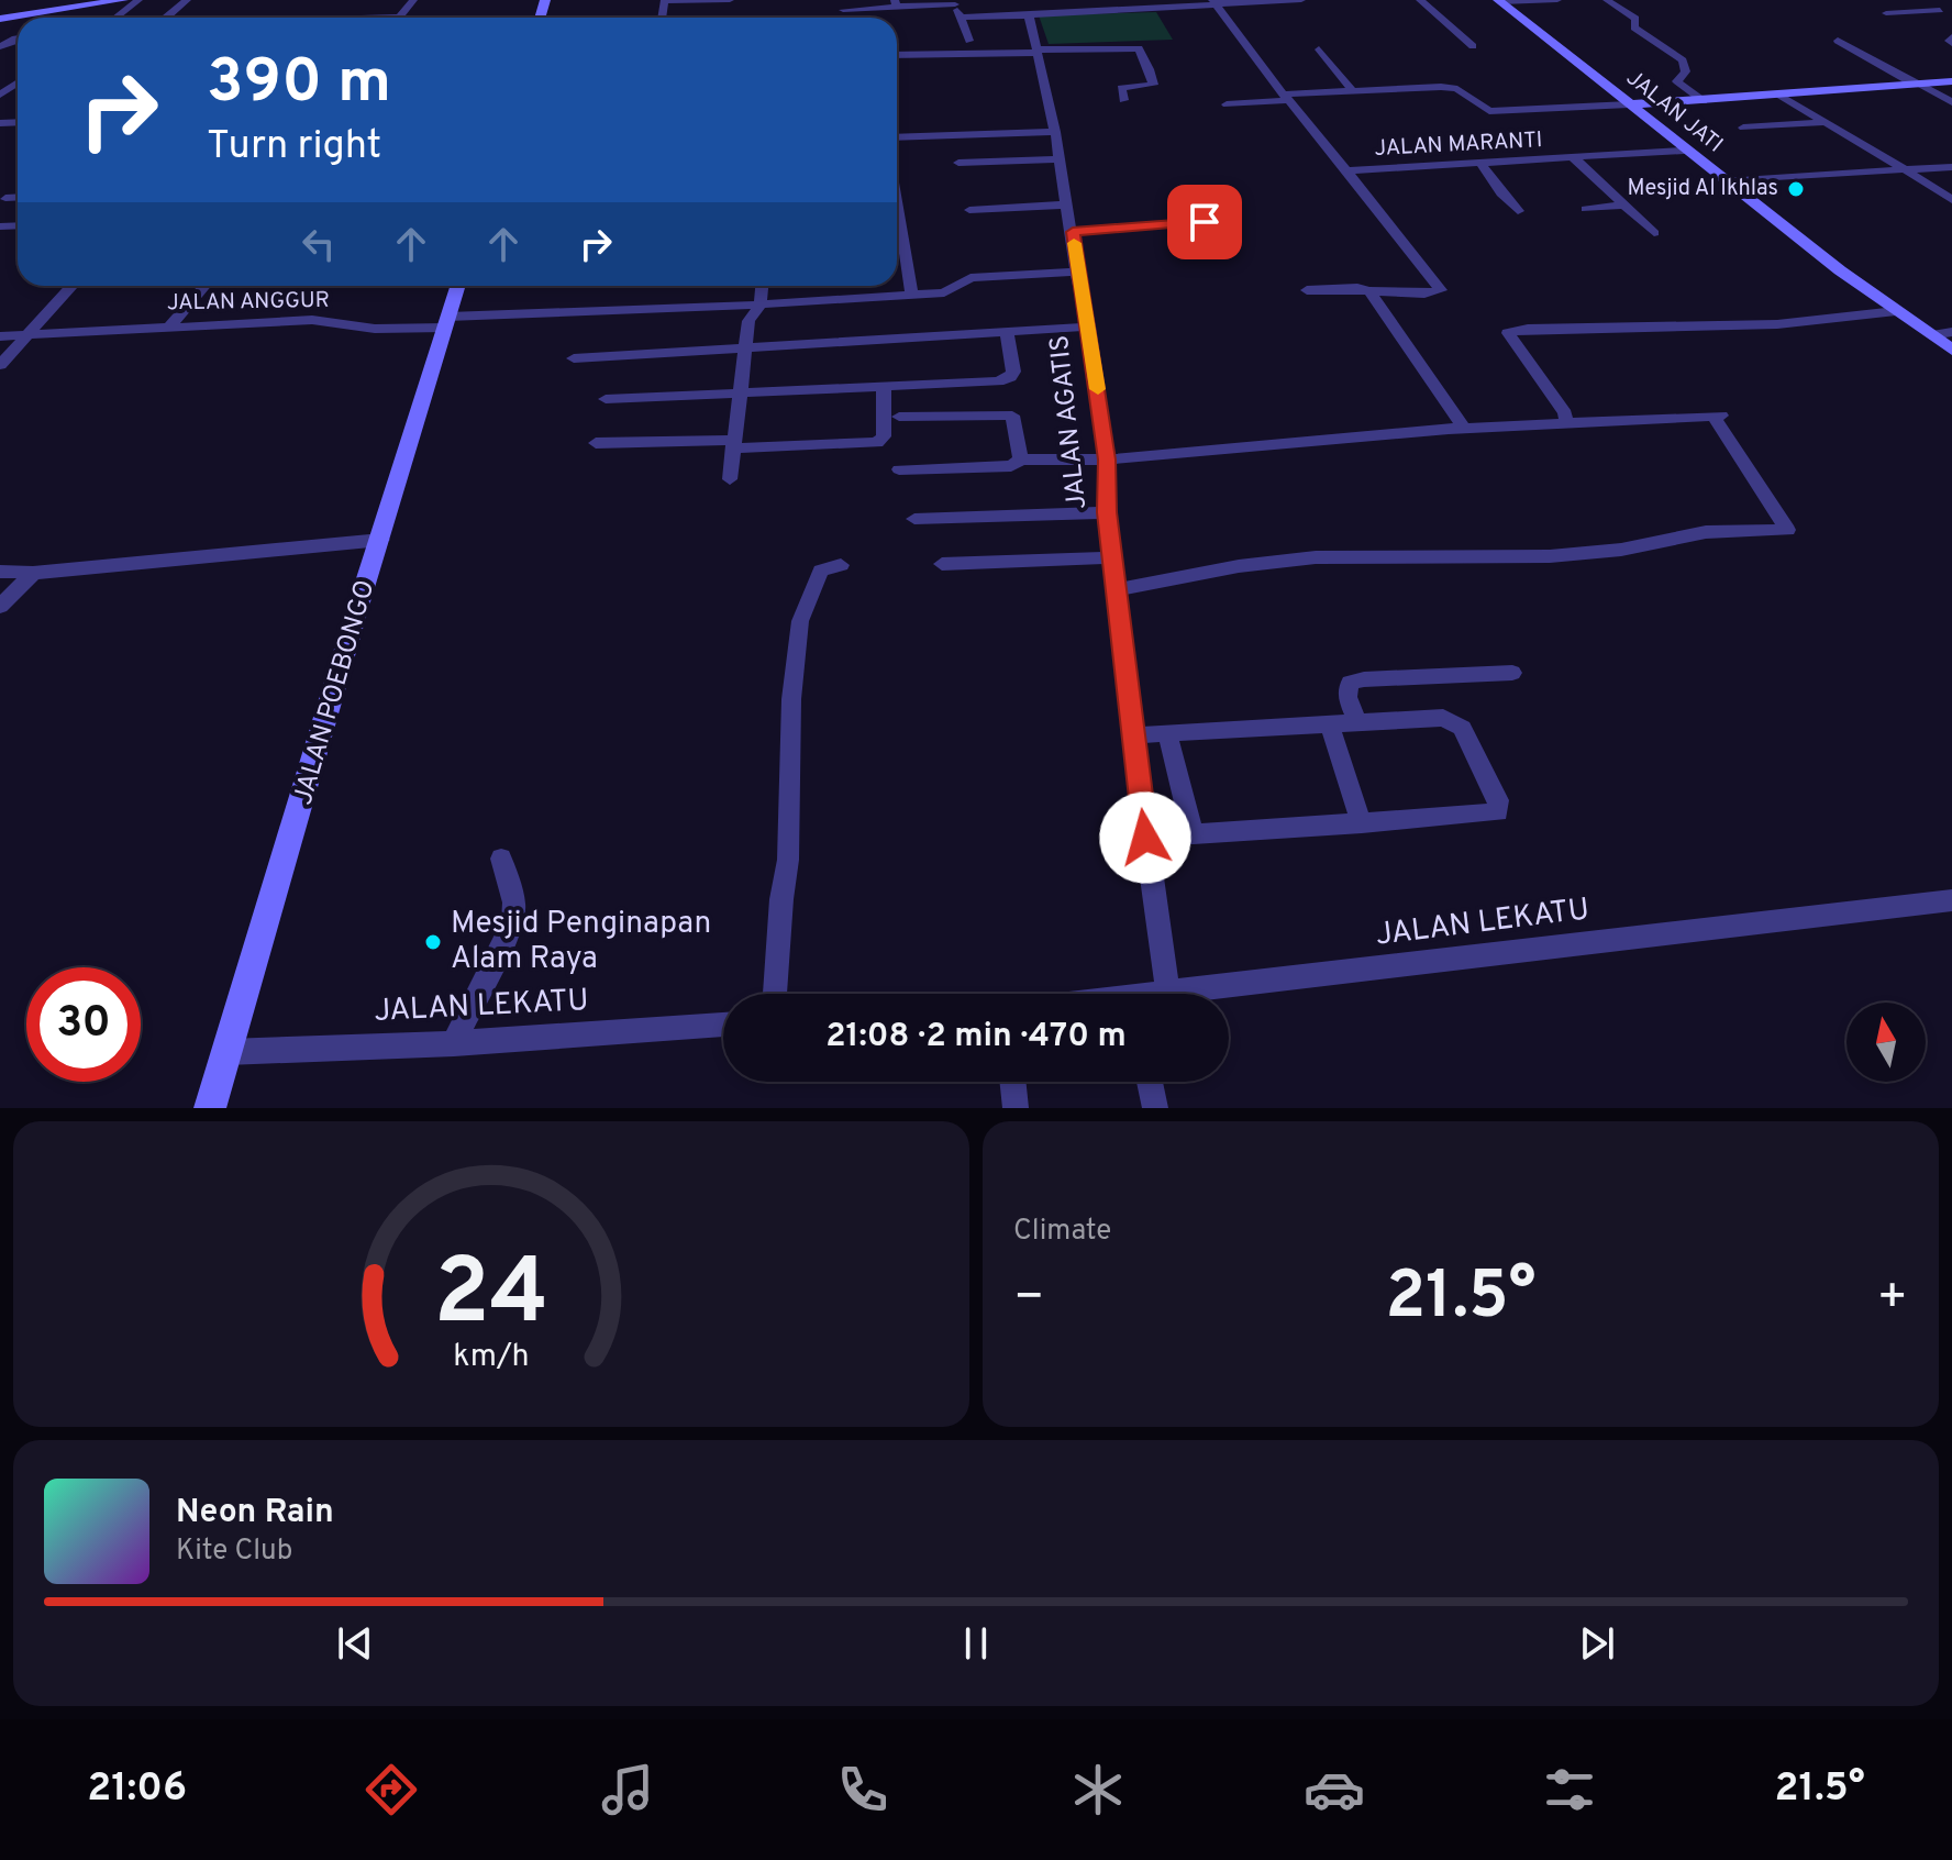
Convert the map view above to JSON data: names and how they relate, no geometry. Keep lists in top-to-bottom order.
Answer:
{
  "streets": {
    "street": [
      "JALAN JATI",
      "JALAN MARANTI",
      "JALAN ANGGUR",
      "JALAN AGATIS",
      "JALAN POEBONGO",
      "JALAN LEKATU"
    ]
  },
  "crossings": [
    ["JALAN JATI", "JALAN MARANTI"],
    ["JALAN ANGGUR", "JALAN AGATIS"],
    ["JALAN ANGGUR", "JALAN POEBONGO"],
    ["JALAN AGATIS", "JALAN LEKATU"],
    ["JALAN POEBONGO", "JALAN LEKATU"]
  ],
  "places": ["Mesjid Al Ikhlas", "Mesjid Penginapan Alam Raya"],
  "north": "top",
  "page": {
    "turn": ["390 m", "Turn right"],
    "limit": "30",
    "trip": "21:08 · 2 min · 470 m",
    "tile": "Climate",
    "heat": ["−", "21.5°", "+"],
    "song": ["Neon Rain", "Kite Club"],
    "tabs": ["21:06", "21.5°"],
    "gauge": ["24", "km/h"]
  }
}
